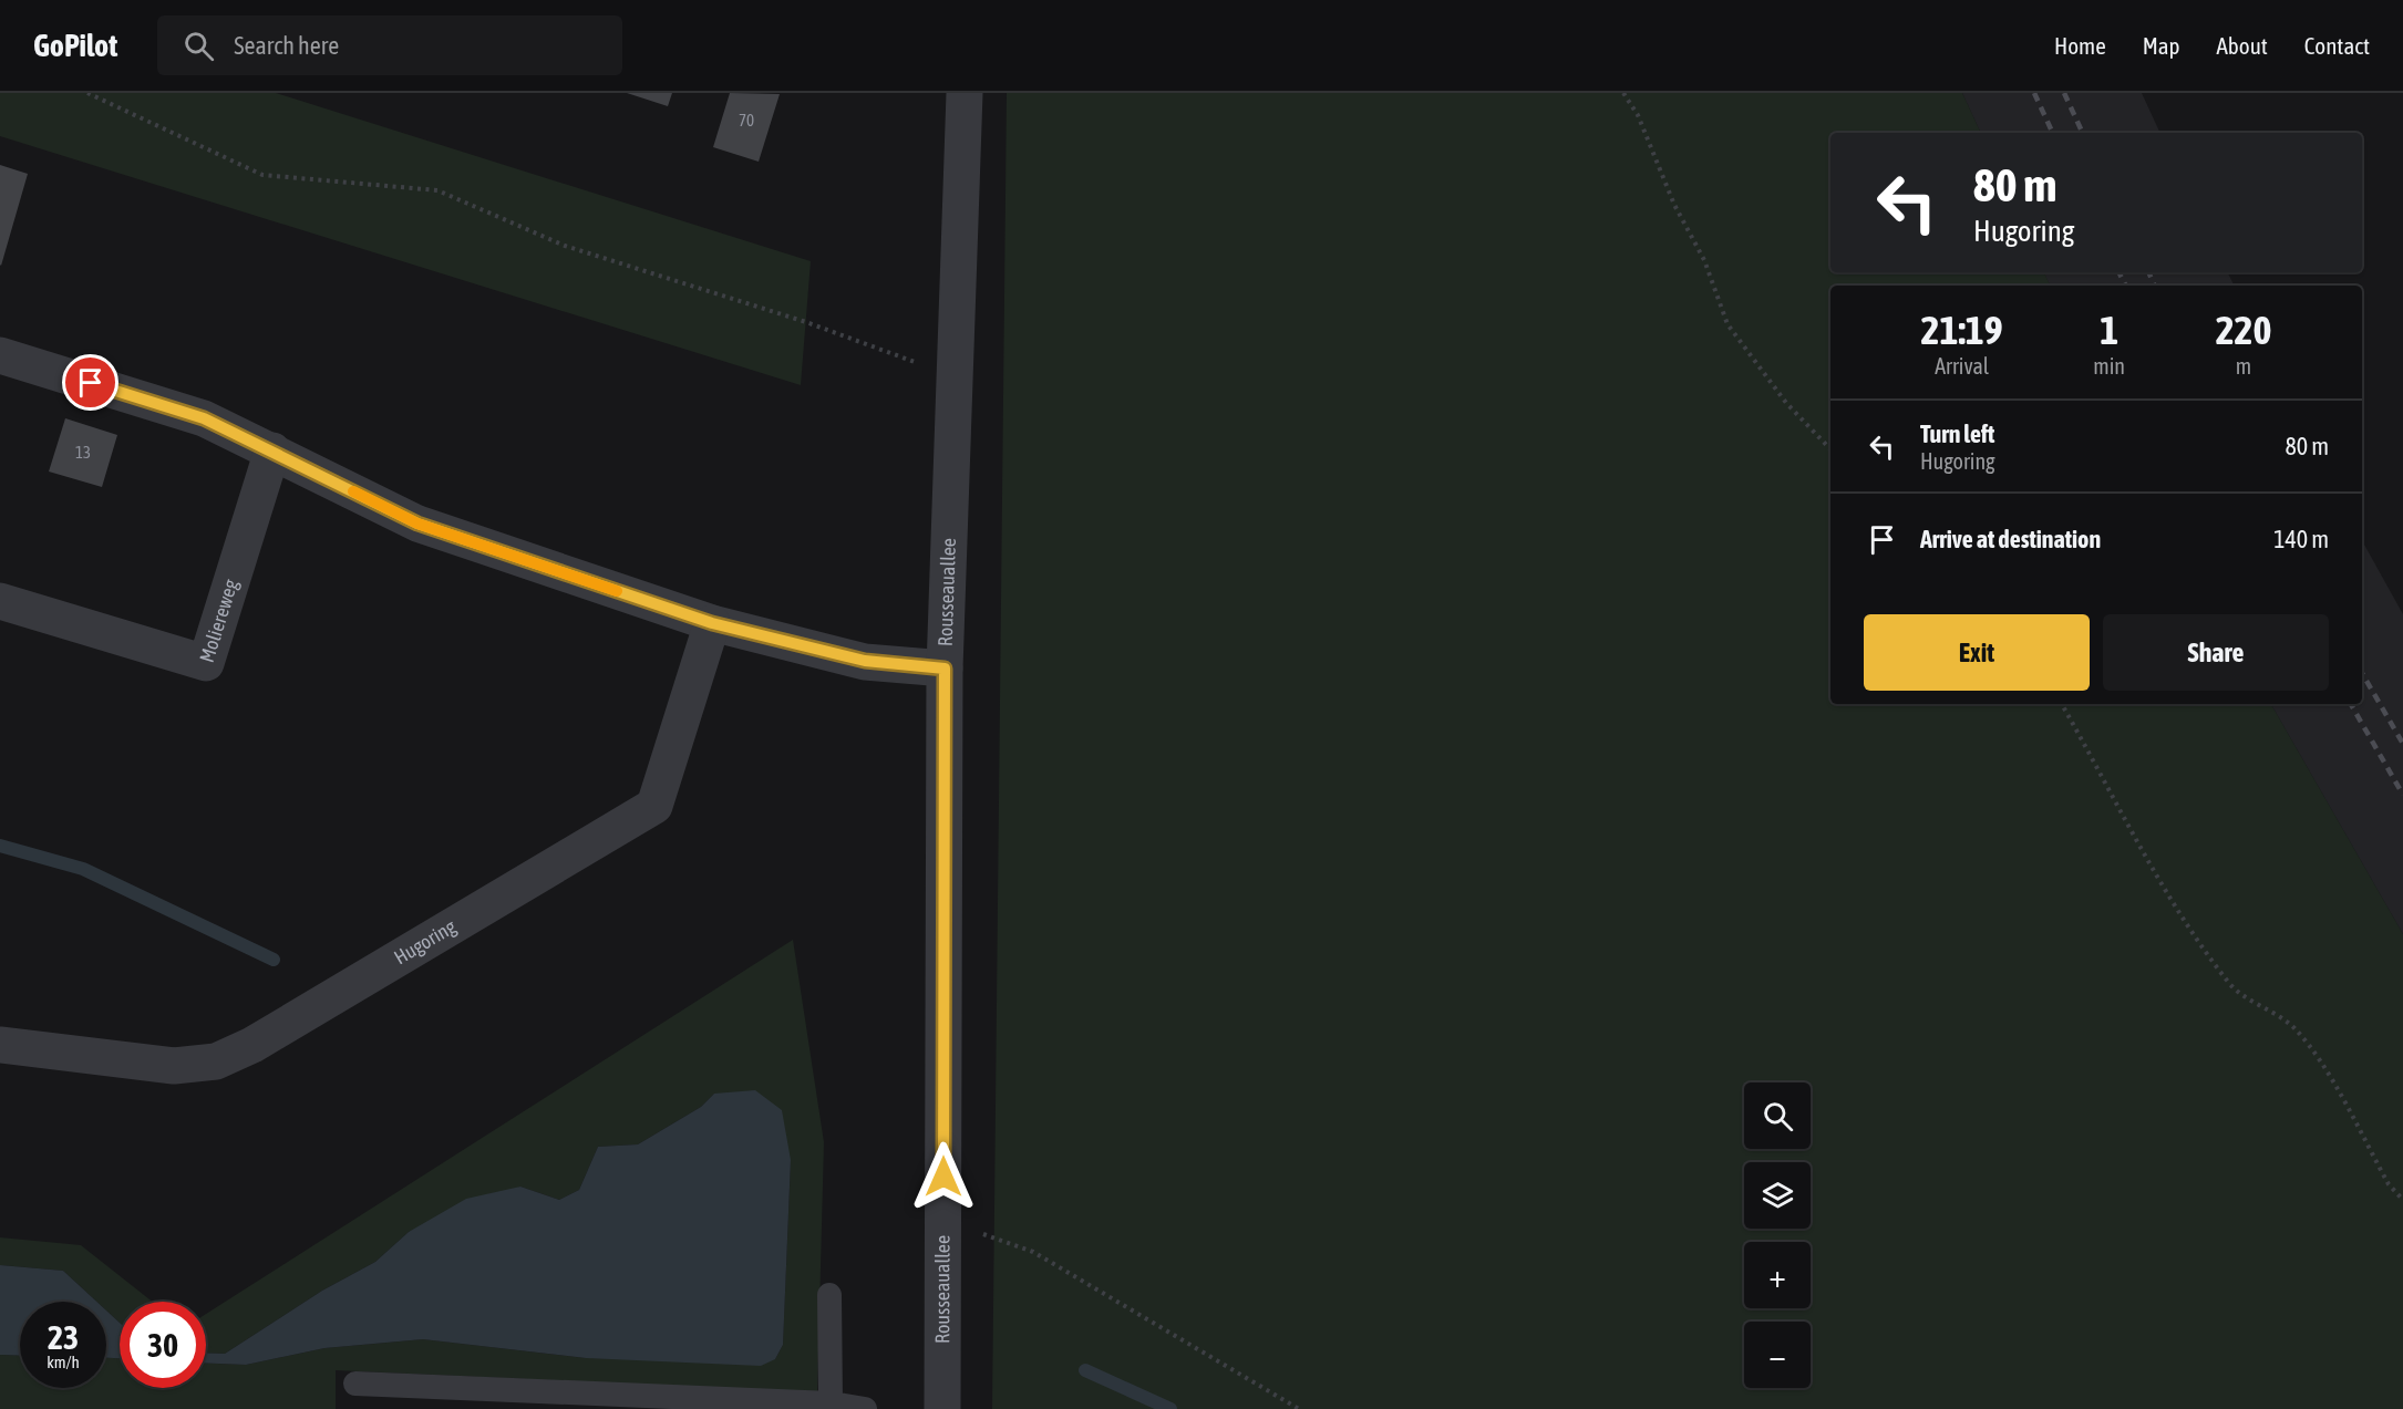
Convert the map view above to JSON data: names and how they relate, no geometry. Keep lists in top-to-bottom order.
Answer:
{
  "streets": {
    "street": ["Rousseauallee", "Moliereweg", "Hugoring"]
  },
  "house_numbers": ["70", "13"],
  "page": {
    "header": "GoPilot",
    "search": "Search here",
    "nav": [
      "Home",
      "Map",
      "About",
      "Contact"
    ],
    "turn": ["80 m", "Hugoring"],
    "eta": [
      "21:19",
      "Arrival",
      "1",
      "min",
      "220",
      "m"
    ],
    "list": [
      {
        "name": "Turn left",
        "note": "Hugoring",
        "value": "80 m"
      },
      {
        "name": "Arrive at destination",
        "value": "140 m"
      }
    ],
    "buttons": ["Exit", "Share"],
    "map_buttons": ["+", "−"],
    "speed": "23 km/h",
    "limit": "30"
  }
}
